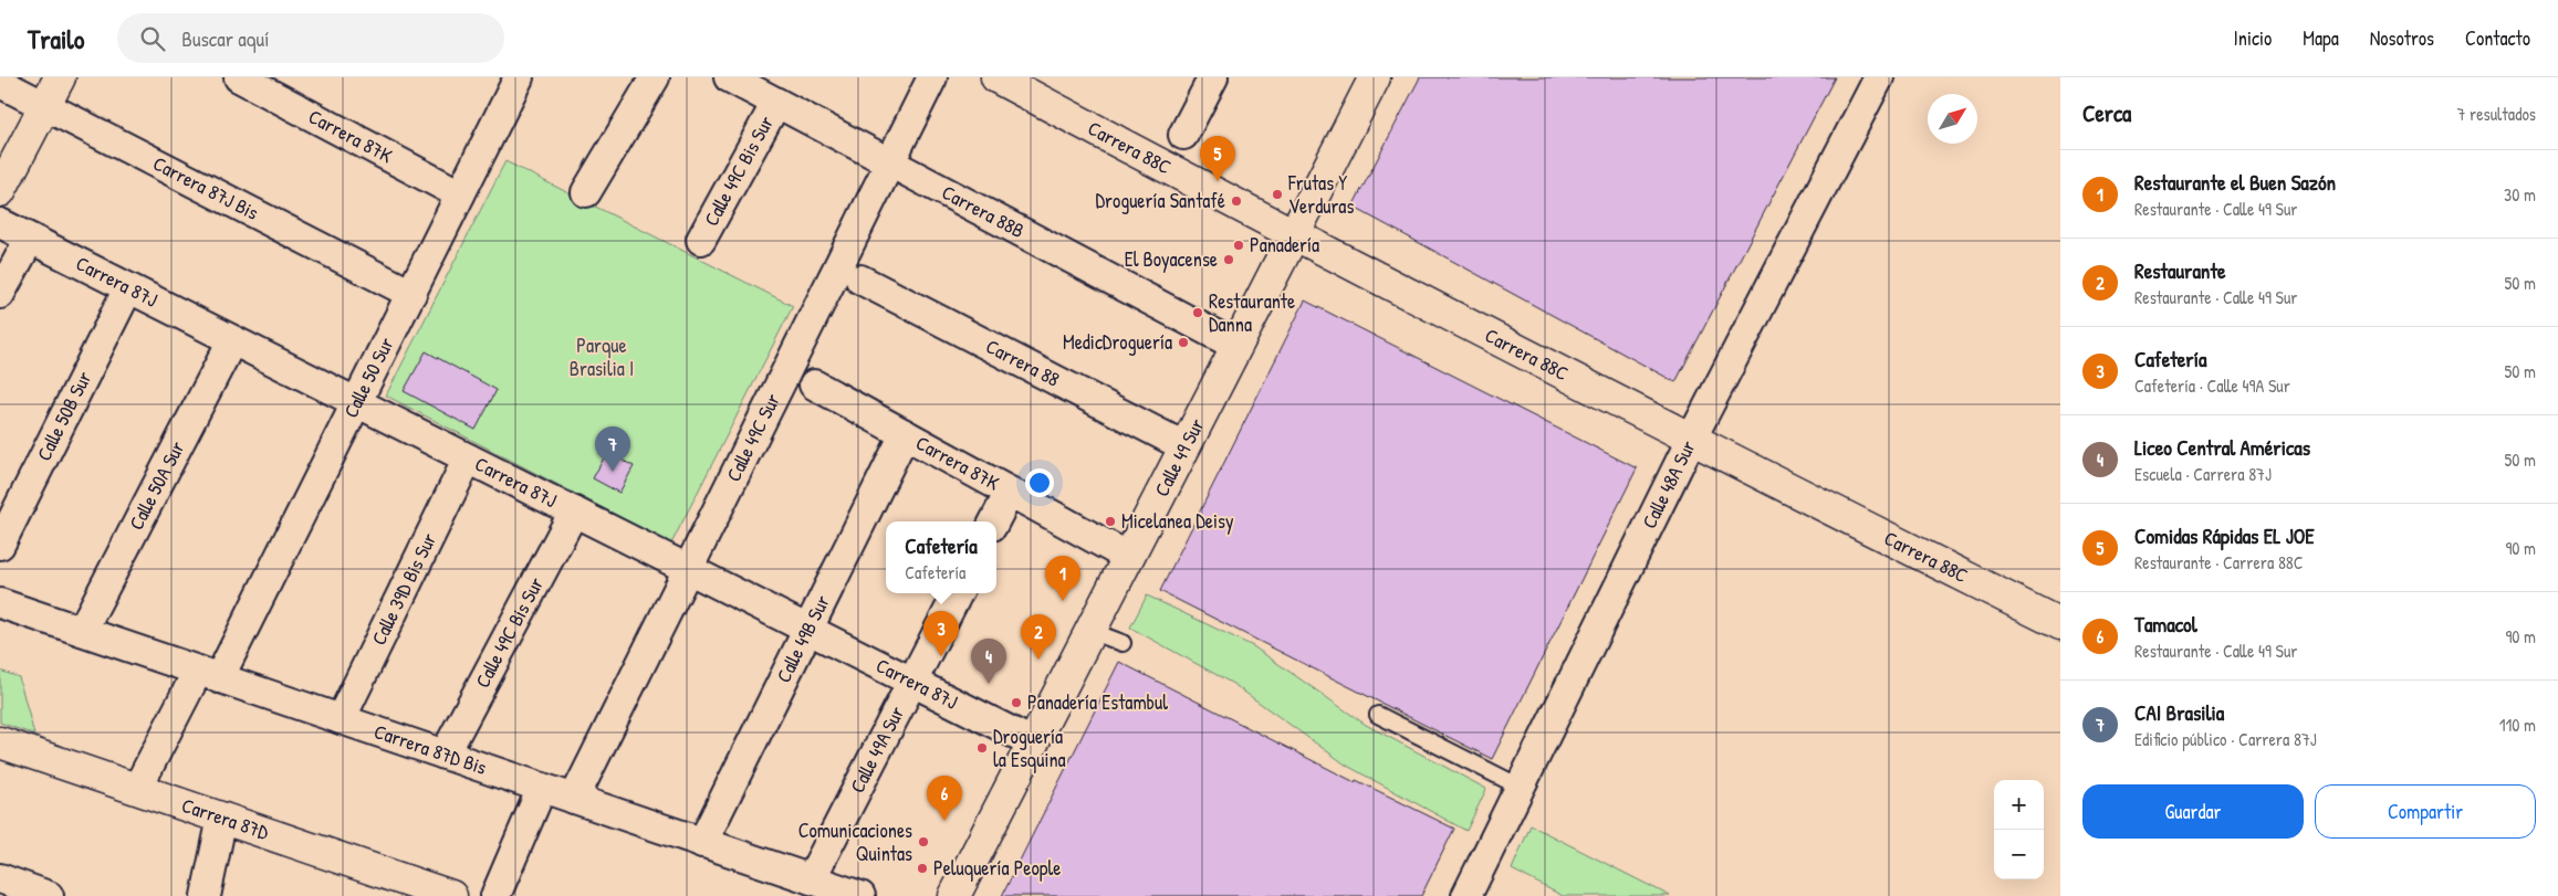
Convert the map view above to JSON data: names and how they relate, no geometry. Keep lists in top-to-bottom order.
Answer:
{
  "streets": {
    "street": [
      "Carrera 87K",
      "Carrera 88C",
      "Calle 49C Bis Sur",
      "Carrera 87J Bis",
      "Carrera 88B",
      "Carrera 87J",
      "Carrera 88",
      "Calle 50 Sur",
      "Calle 50B Sur",
      "Calle 49C Sur",
      "Calle 49 Sur",
      "Calle 50A Sur",
      "Calle 48A Sur",
      "Calle 39D Bis Sur",
      "Calle 49B Sur",
      "Calle 49A Sur",
      "Carrera 87D Bis",
      "Carrera 87D"
    ]
  },
  "crossings": [
    ["Carrera 87K", "Calle 50 Sur"],
    ["Carrera 87K", "Calle 49 Sur"],
    ["Carrera 87K", "Calle 49B Sur"],
    ["Carrera 88C", "Calle 49 Sur"],
    ["Carrera 88C", "Calle 48A Sur"],
    ["Calle 49C Bis Sur", "Carrera 88B"],
    ["Calle 49C Bis Sur", "Carrera 87J"],
    ["Calle 49C Bis Sur", "Carrera 87D Bis"],
    ["Carrera 87J Bis", "Calle 50 Sur"],
    ["Carrera 88B", "Calle 49C Sur"],
    ["Carrera 88B", "Calle 49 Sur"],
    ["Carrera 87J", "Calle 50 Sur"],
    ["Carrera 87J", "Calle 50B Sur"],
    ["Carrera 87J", "Calle 49C Sur"],
    ["Carrera 87J", "Calle 49 Sur"],
    ["Carrera 87J", "Calle 50A Sur"],
    ["Carrera 87J", "Calle 39D Bis Sur"],
    ["Carrera 87J", "Calle 49B Sur"],
    ["Carrera 87J", "Calle 49A Sur"],
    ["Carrera 88", "Calle 49 Sur"],
    ["Calle 50 Sur", "Carrera 87D Bis"],
    ["Calle 50 Sur", "Carrera 87D"],
    ["Calle 49C Sur", "Carrera 87D Bis"],
    ["Calle 50A Sur", "Carrera 87D Bis"],
    ["Calle 39D Bis Sur", "Carrera 87D Bis"],
    ["Calle 49B Sur", "Carrera 87D Bis"],
    ["Calle 49A Sur", "Carrera 87D Bis"]
  ],
  "parks": ["Parque Brasilia I"],
  "places": [
    "Frutas Y Verduras",
    "Droguería Santafé",
    "Panadería",
    "El Boyacense",
    "Restaurante Danna",
    "MedicDroguería",
    "Micelanea Deisy",
    "Panadería Estambul",
    "Droguería la Esquina",
    "Comunicaciones Quintas",
    "Peluquería People"
  ],
  "north": "top right",
  "page": {
    "header": "Trailo",
    "search": "Buscar aquí",
    "nav": [
      "Inicio",
      "Mapa",
      "Nosotros",
      "Contacto"
    ],
    "heading": ["Cerca", "7 resultados"],
    "pins": [
      "5",
      "7",
      "1",
      "3",
      "2",
      "4",
      "6"
    ],
    "list": [
      {
        "mark": "1",
        "name": "Restaurante el Buen Sazón",
        "note": "Restaurante · Calle 49 Sur",
        "value": "30 m"
      },
      {
        "mark": "2",
        "name": "Restaurante",
        "note": "Restaurante · Calle 49 Sur",
        "value": "50 m"
      },
      {
        "mark": "3",
        "name": "Cafetería",
        "note": "Cafetería · Calle 49A Sur",
        "value": "50 m"
      },
      {
        "mark": "4",
        "name": "Liceo Central Américas",
        "note": "Escuela · Carrera 87J",
        "value": "50 m"
      },
      {
        "mark": "5",
        "name": "Comidas Rápidas EL JOE",
        "note": "Restaurante · Carrera 88C",
        "value": "90 m"
      },
      {
        "mark": "6",
        "name": "Tamacol",
        "note": "Restaurante · Calle 49 Sur",
        "value": "90 m"
      },
      {
        "mark": "7",
        "name": "CAI Brasilia",
        "note": "Edificio público · Carrera 87J",
        "value": "110 m"
      }
    ],
    "popup": ["Cafetería", "Cafetería"],
    "buttons": ["Guardar", "Compartir"],
    "map_buttons": ["+", "−"]
  }
}
